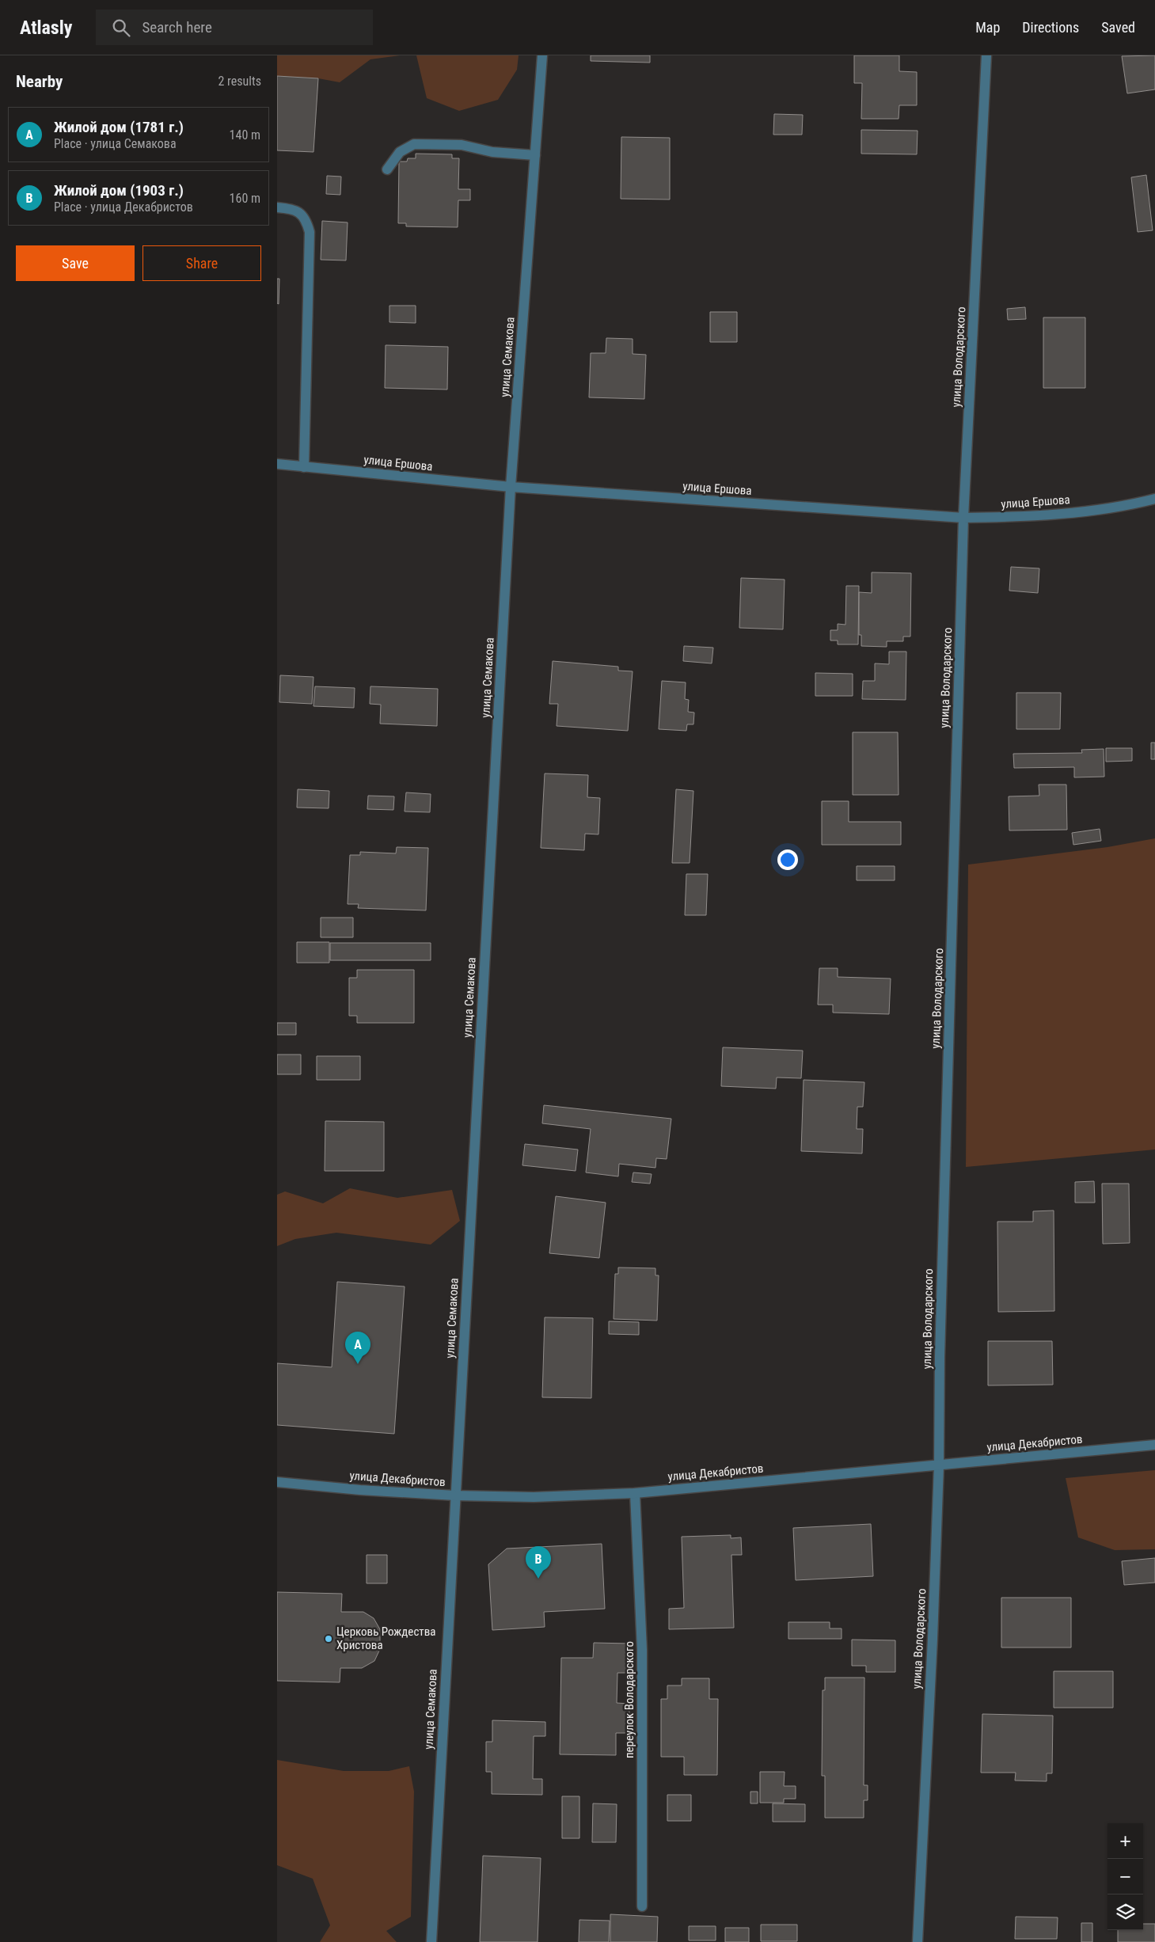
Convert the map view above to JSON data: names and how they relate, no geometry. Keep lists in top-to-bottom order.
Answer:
{
  "streets": {
    "street": [
      "улица Семакова",
      "улица Володарского",
      "улица Ершова",
      "улица Декабристов",
      "переулок Володарского"
    ]
  },
  "crossings": [
    ["улица Семакова", "улица Ершова"],
    ["улица Семакова", "улица Декабристов"],
    ["улица Володарского", "улица Ершова"],
    ["улица Володарского", "улица Декабристов"],
    ["улица Декабристов", "переулок Володарского"]
  ],
  "places": ["Церковь Рождества Христова"],
  "page": {
    "header": "Atlasly",
    "search": "Search here",
    "nav": ["Map", "Directions", "Saved"],
    "heading": ["Nearby", "2 results"],
    "list": [
      {
        "mark": "A",
        "name": "Жилой дом (1781 г.)",
        "note": "Place · улица Семакова",
        "value": "140 m"
      },
      {
        "mark": "B",
        "name": "Жилой дом (1903 г.)",
        "note": "Place · улица Декабристов",
        "value": "160 m"
      }
    ],
    "buttons": ["Save", "Share"],
    "pins": ["A", "B"],
    "map_buttons": ["+", "−"]
  }
}
